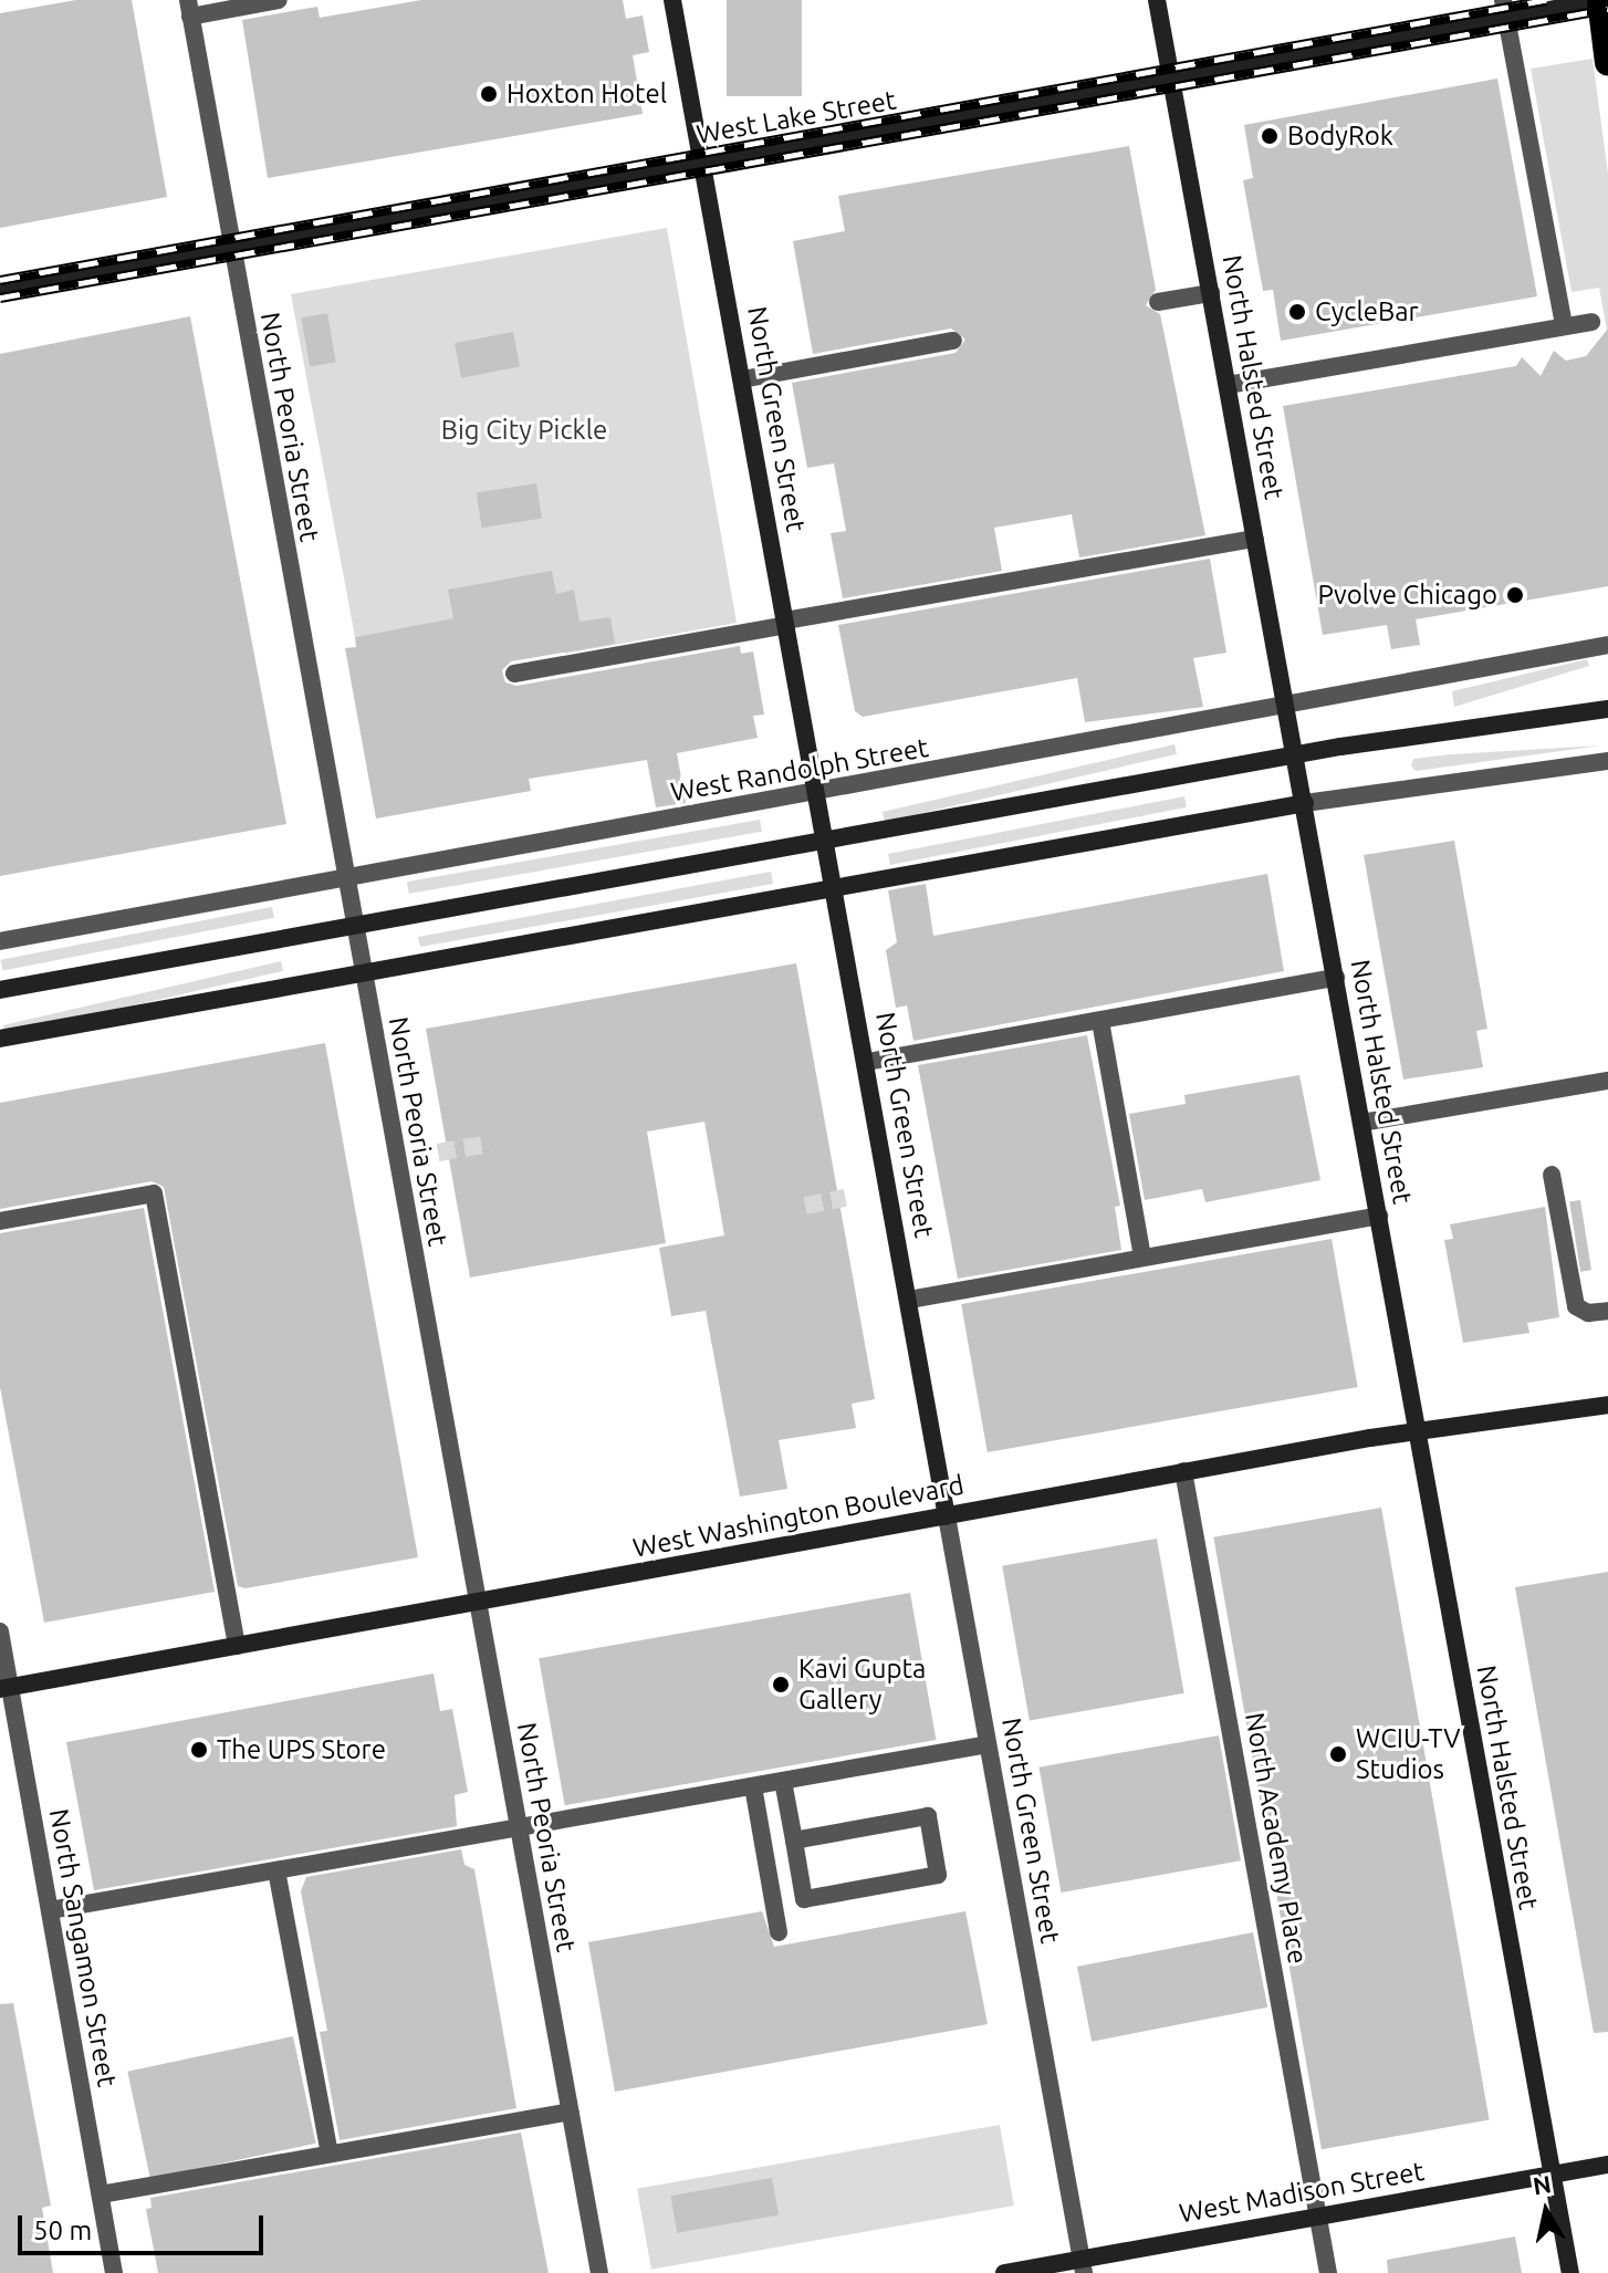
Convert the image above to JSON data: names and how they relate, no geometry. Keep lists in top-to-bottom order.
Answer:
{
  "streets": {
    "main road": [
      "West Lake Street",
      "North Halsted Street",
      "North Green Street",
      "West Washington Boulevard",
      "West Madison Street"
    ],
    "street": [
      "North Peoria Street",
      "West Randolph Street",
      "North Academy Place",
      "North Sangamon Street"
    ]
  },
  "crossings": [
    ["West Lake Street", "North Halsted Street"],
    ["West Lake Street", "North Green Street"],
    ["West Lake Street", "North Peoria Street"],
    ["North Halsted Street", "West Randolph Street"],
    ["North Halsted Street", "West Washington Boulevard"],
    ["North Halsted Street", "West Madison Street"],
    ["North Green Street", "West Randolph Street"],
    ["North Green Street", "West Washington Boulevard"],
    ["North Green Street", "West Madison Street"],
    ["North Peoria Street", "West Randolph Street"],
    ["North Peoria Street", "West Washington Boulevard"],
    ["West Washington Boulevard", "North Academy Place"],
    ["West Washington Boulevard", "North Sangamon Street"],
    ["North Academy Place", "West Madison Street"]
  ],
  "parks": ["Big City Pickle"],
  "places": [
    "Hoxton Hotel",
    "BodyRok",
    "CycleBar",
    "Pvolve Chicago",
    "Kavi Gupta Gallery",
    "The UPS Store",
    "WCIU-TV Studios"
  ],
  "scale_bar": "50 m",
  "north": "top"
}
